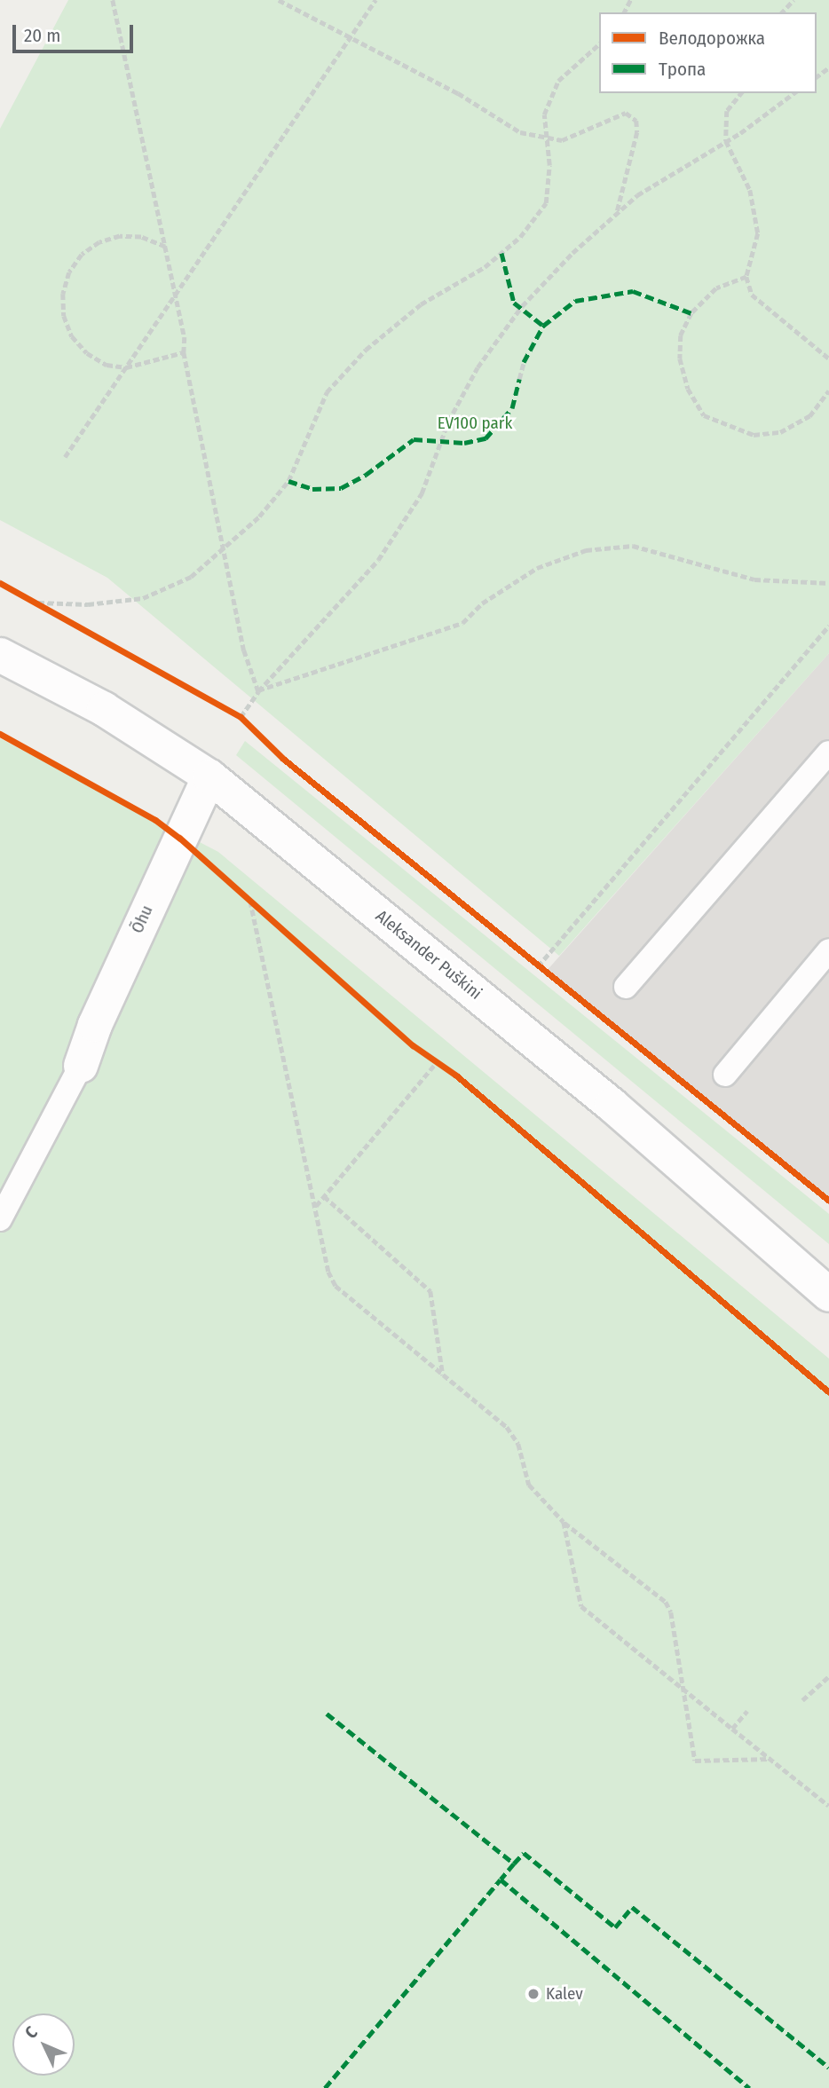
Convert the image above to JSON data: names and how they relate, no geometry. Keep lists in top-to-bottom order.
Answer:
{
  "streets": {
    "main road": ["Õhu", "Aleksander Puškini"]
  },
  "crossings": [
    ["Õhu", "Aleksander Puškini"]
  ],
  "parks": ["EV100 park"],
  "places": ["Kalev"],
  "legend": ["Велодорожка", "Тропа"],
  "scale_bar": "20 m",
  "north": "top left"
}
